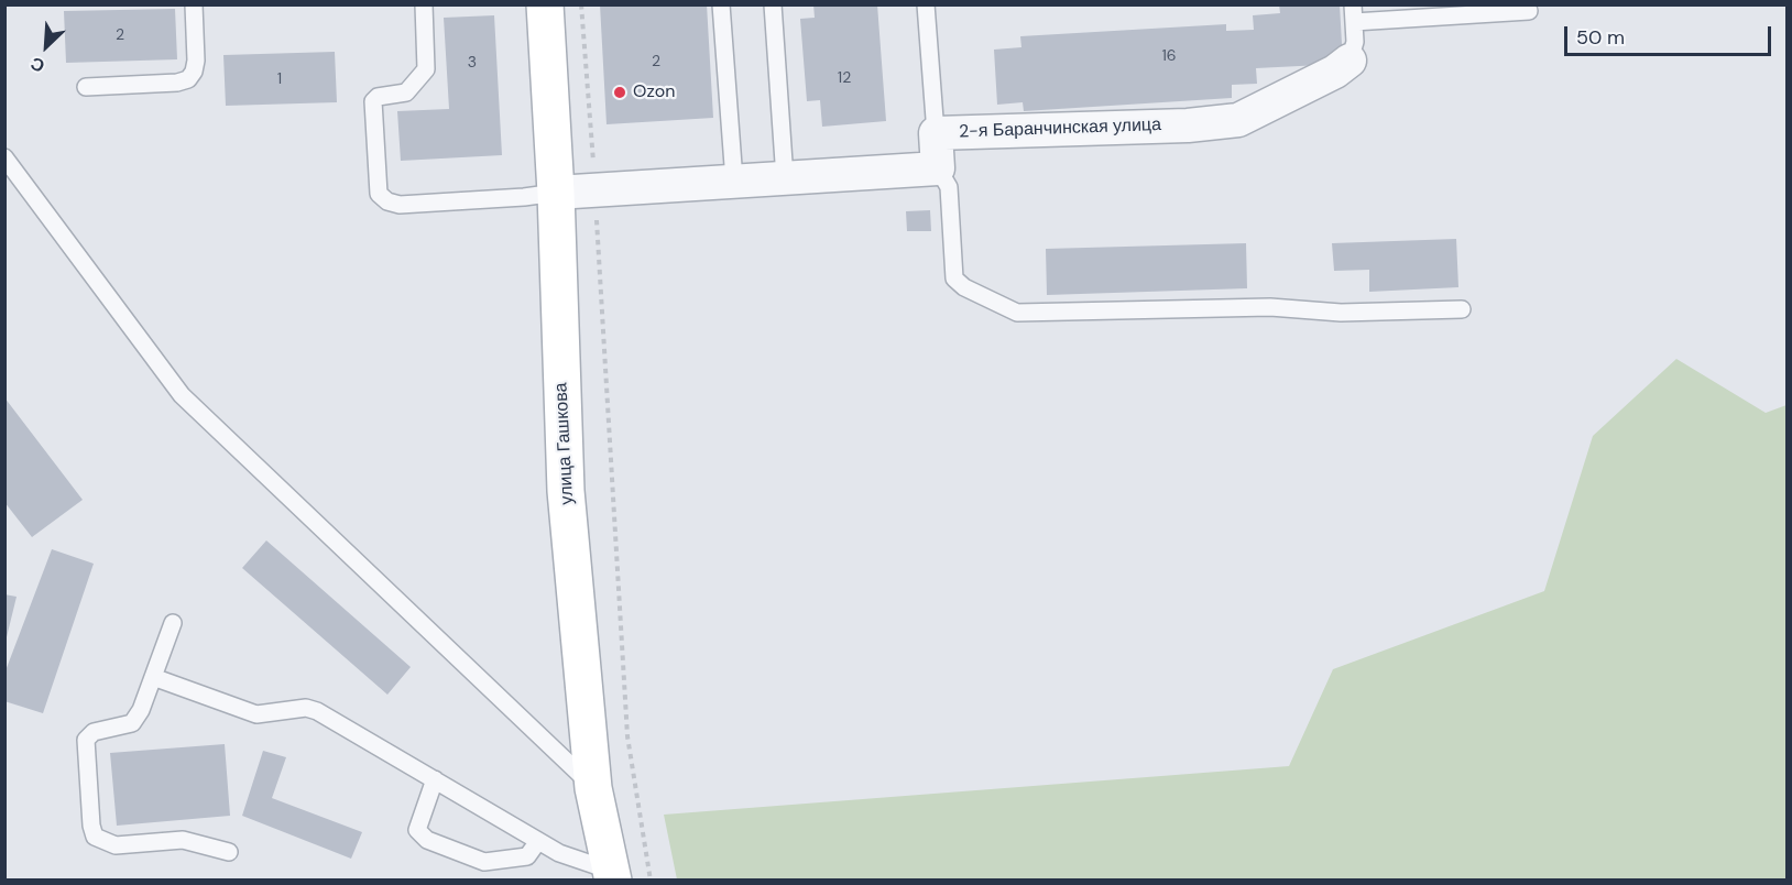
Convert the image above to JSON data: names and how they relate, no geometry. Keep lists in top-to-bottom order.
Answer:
{
  "streets": {
    "street": ["2-я Баранчинская улица", "улица Гашкова"]
  },
  "places": ["Ozon"],
  "house_numbers": [
    "2",
    "16",
    "2",
    "3",
    "12",
    "1"
  ],
  "scale_bar": "50 m",
  "north": "bottom left"
}
